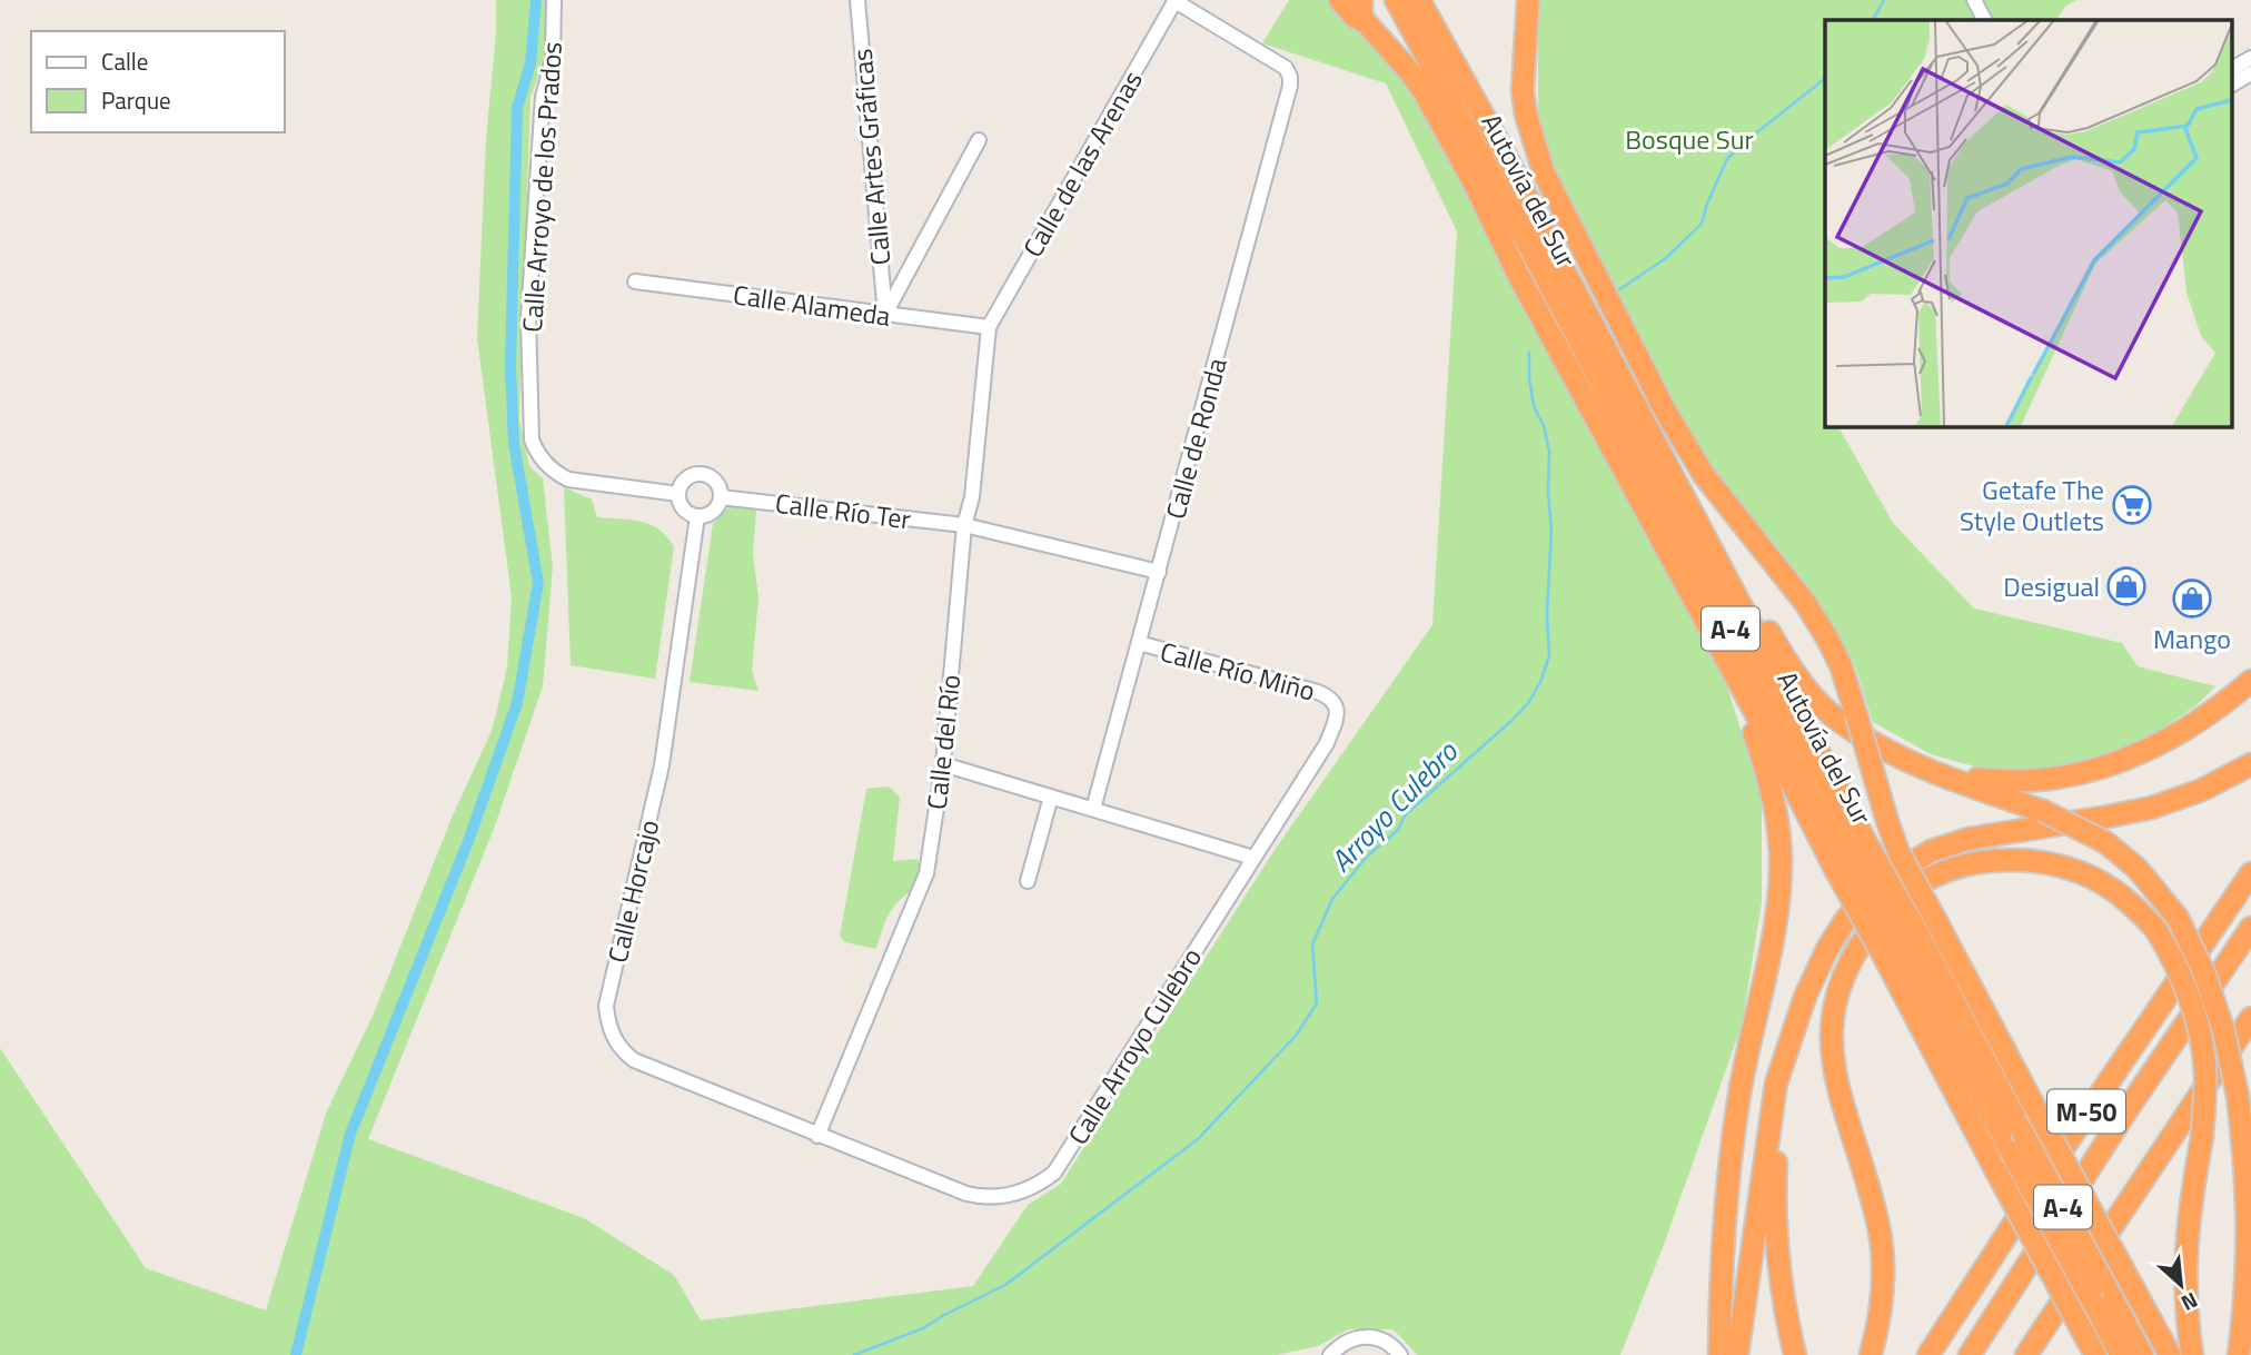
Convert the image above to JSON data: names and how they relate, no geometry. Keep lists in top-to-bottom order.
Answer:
{
  "streets": {
    "highway": ["Autovía del Sur", "A-4", "M-50"],
    "street": [
      "Calle Artes Gráficas",
      "Calle de las Arenas",
      "Calle Arroyo de los Prados",
      "Calle Alameda",
      "Calle de Ronda",
      "Calle Río Ter",
      "Calle Río Miño",
      "Calle del Río",
      "Calle Horcajo",
      "Calle Arroyo Culebro"
    ]
  },
  "crossings": [
    ["Calle Artes Gráficas", "Calle Alameda"],
    ["Calle de las Arenas", "Calle Alameda"],
    ["Calle de las Arenas", "Calle de Ronda"],
    ["Calle de las Arenas", "Calle del Río"],
    ["Calle Arroyo de los Prados", "Calle Río Ter"],
    ["Calle Arroyo de los Prados", "Calle Horcajo"],
    ["Calle Alameda", "Calle del Río"],
    ["Calle de Ronda", "Calle Río Ter"],
    ["Calle de Ronda", "Calle Río Miño"],
    ["Calle Río Ter", "Calle del Río"],
    ["Calle Río Ter", "Calle Horcajo"],
    ["Calle Río Miño", "Calle Arroyo Culebro"],
    ["Calle del Río", "Calle Horcajo"],
    ["Calle del Río", "Calle Arroyo Culebro"],
    ["Calle Horcajo", "Calle Arroyo Culebro"]
  ],
  "water": ["Arroyo Culebro"],
  "parks": ["Bosque Sur"],
  "places": {
    "supermarket": ["Getafe The Style Outlets"],
    "shop": ["Desigual", "Mango"]
  },
  "legend": ["Calle", "Parque"],
  "north": "bottom right"
}
